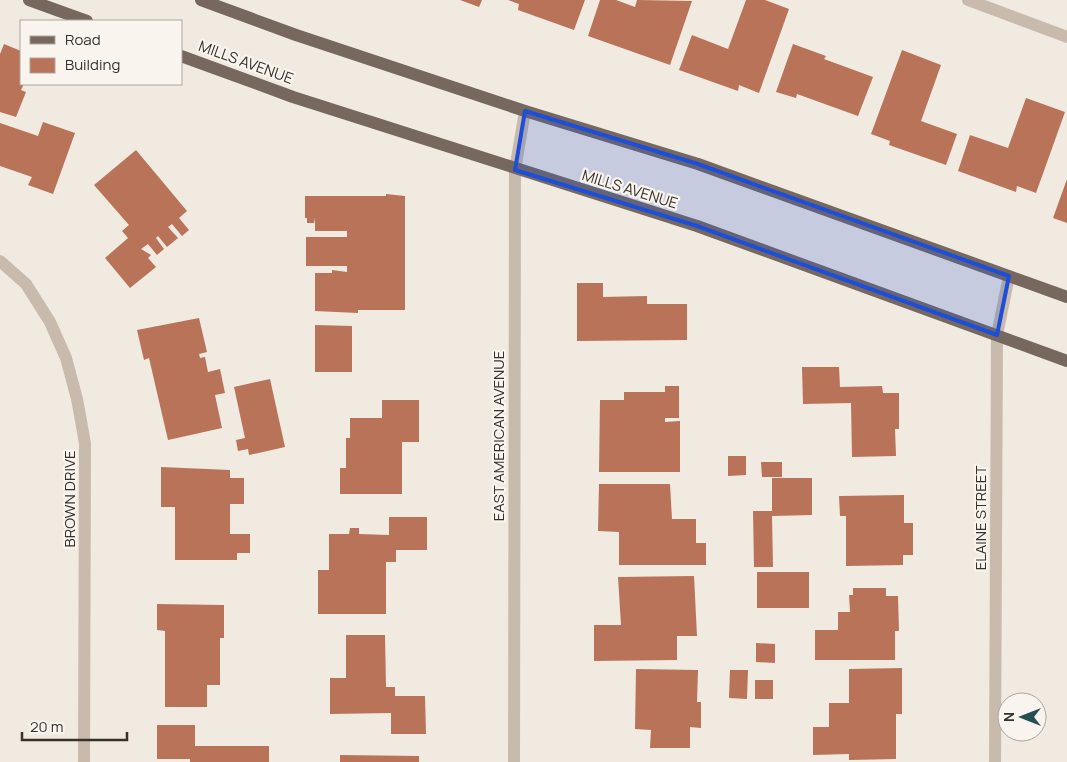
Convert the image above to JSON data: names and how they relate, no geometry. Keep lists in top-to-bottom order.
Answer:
{
  "streets": {
    "main road": ["MILLS AVENUE"],
    "street": ["EAST AMERICAN AVENUE", "BROWN DRIVE", "ELAINE STREET"]
  },
  "crossings": [
    ["MILLS AVENUE", "EAST AMERICAN AVENUE"],
    ["MILLS AVENUE", "ELAINE STREET"]
  ],
  "legend": ["Road", "Building"],
  "scale_bar": "20 m",
  "north": "left"
}
